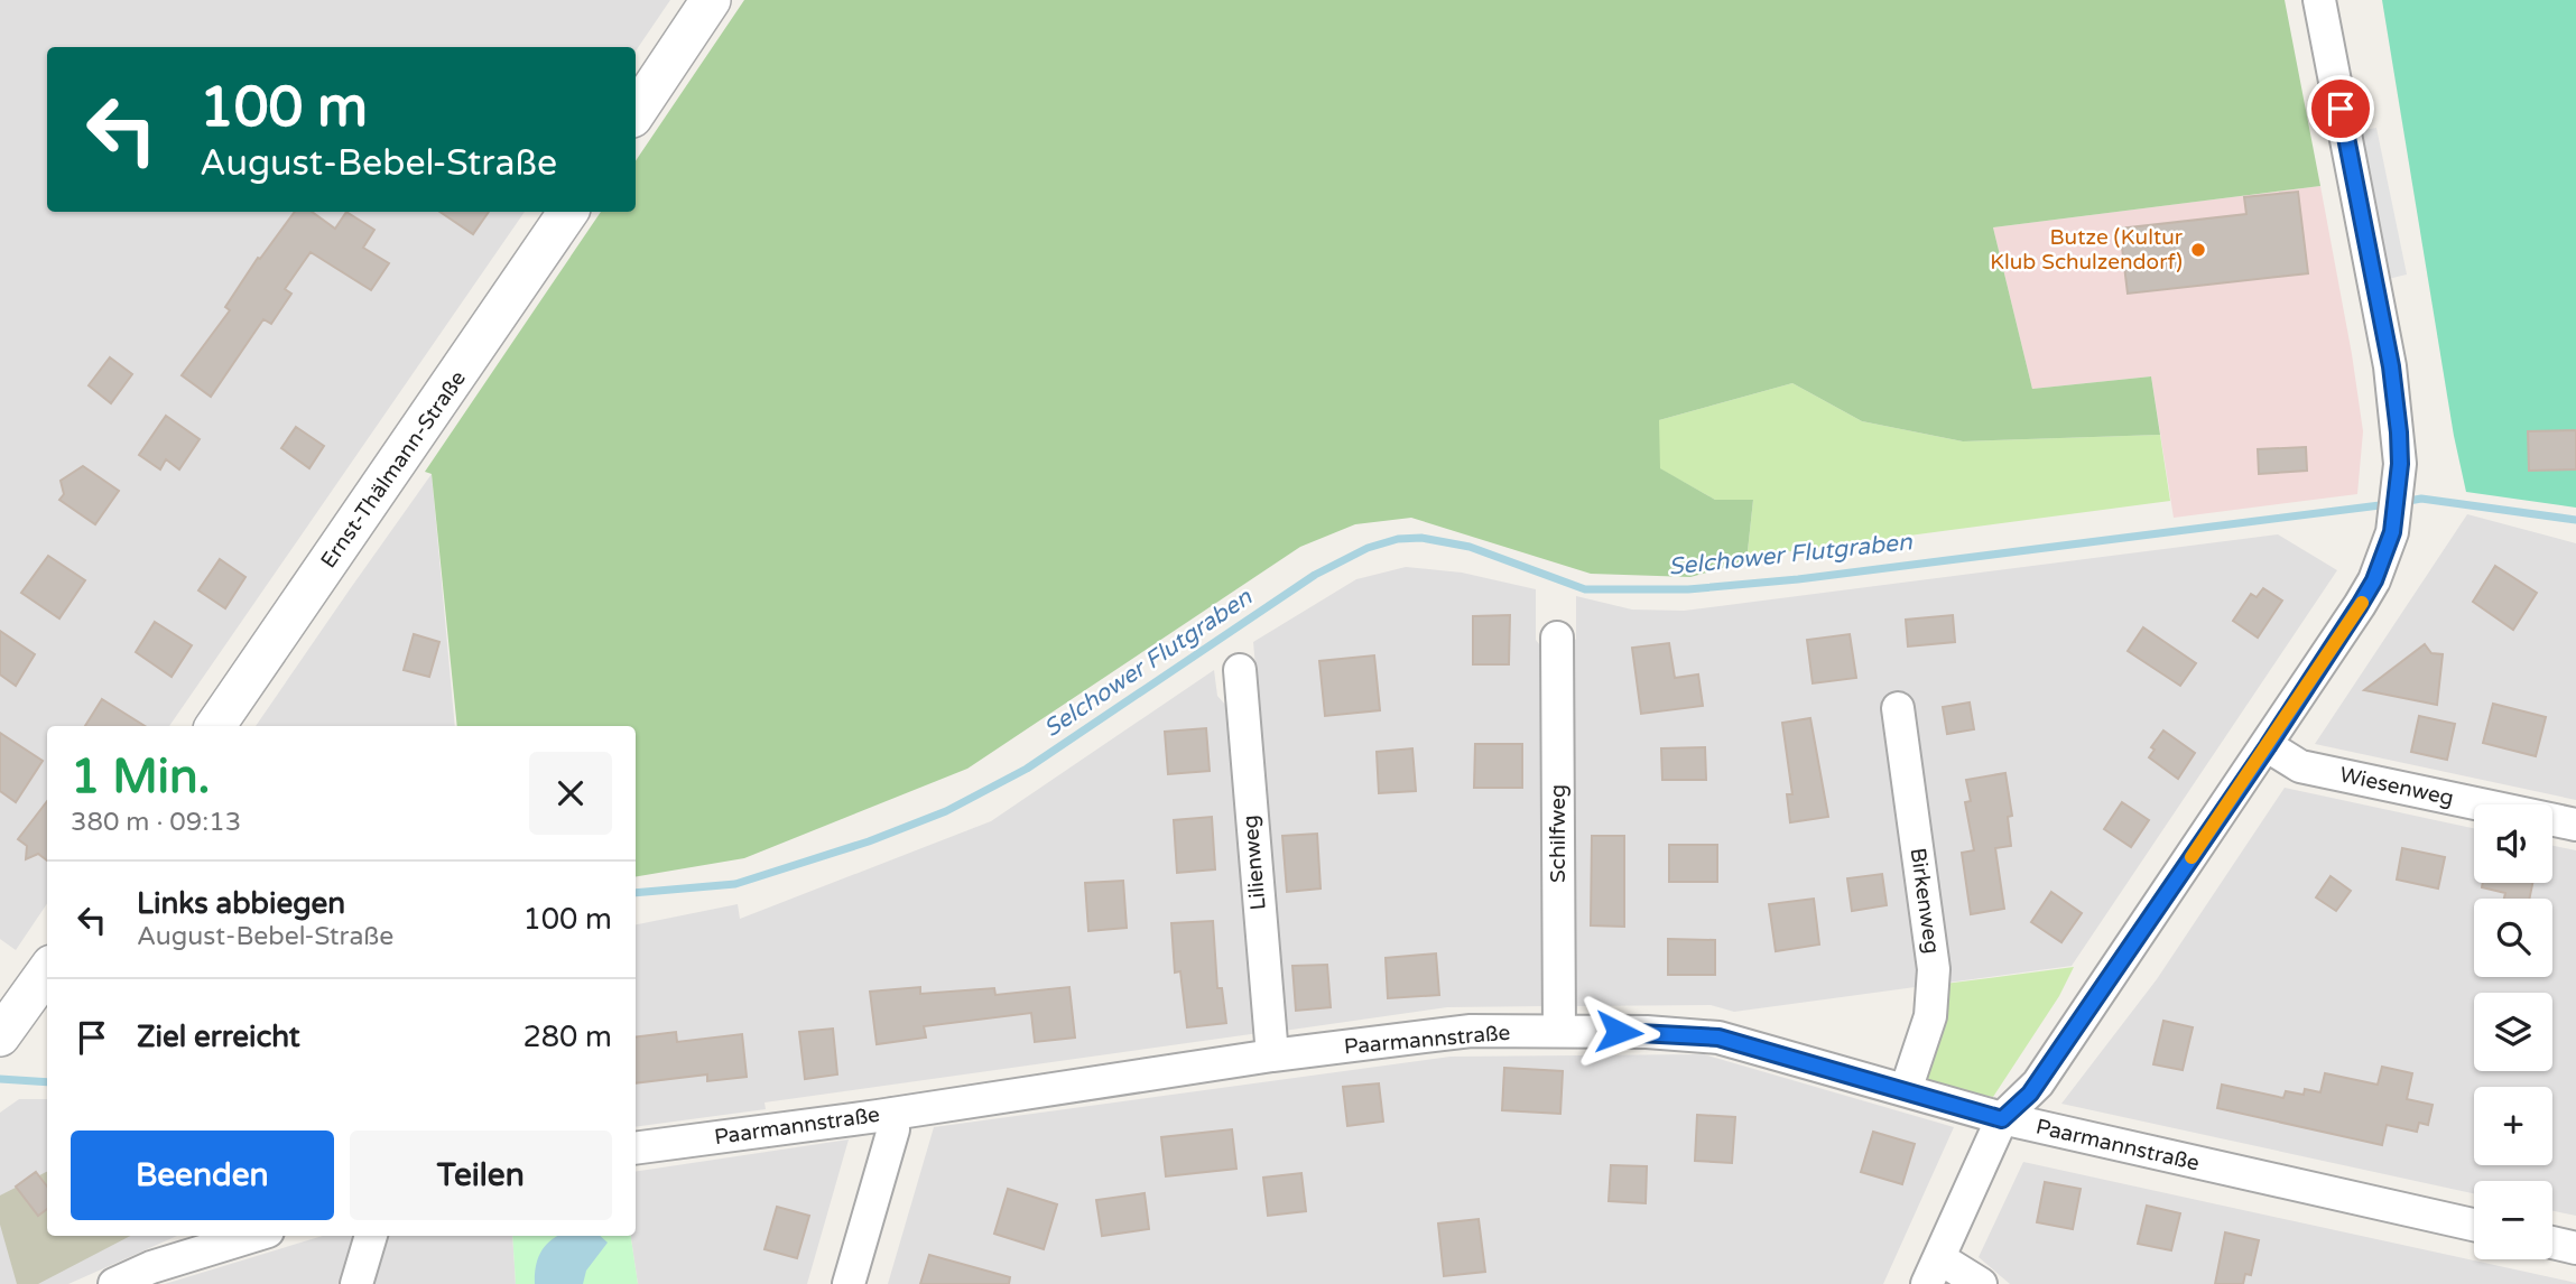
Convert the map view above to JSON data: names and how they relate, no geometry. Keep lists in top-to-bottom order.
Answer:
{
  "streets": {
    "street": [
      "Ernst-Thälmann-Straße",
      "Wiesenweg",
      "Schilfweg",
      "Lilienweg",
      "Birkenweg",
      "Paarmannstraße"
    ]
  },
  "crossings": [
    ["Schilfweg", "Paarmannstraße"],
    ["Lilienweg", "Paarmannstraße"],
    ["Birkenweg", "Paarmannstraße"]
  ],
  "water": ["Selchower Flutgraben"],
  "places": ["Butze (Kultur Klub Schulzendorf)"],
  "page": {
    "turn": ["100 m", "August-Bebel-Straße"],
    "heading": ["1 Min.", "380 m · 09:13"],
    "map_buttons": ["+", "−"],
    "list": [
      {
        "name": "Links abbiegen",
        "note": "August-Bebel-Straße",
        "value": "100 m"
      },
      {
        "name": "Ziel erreicht",
        "value": "280 m"
      }
    ],
    "buttons": ["Beenden", "Teilen"]
  }
}
